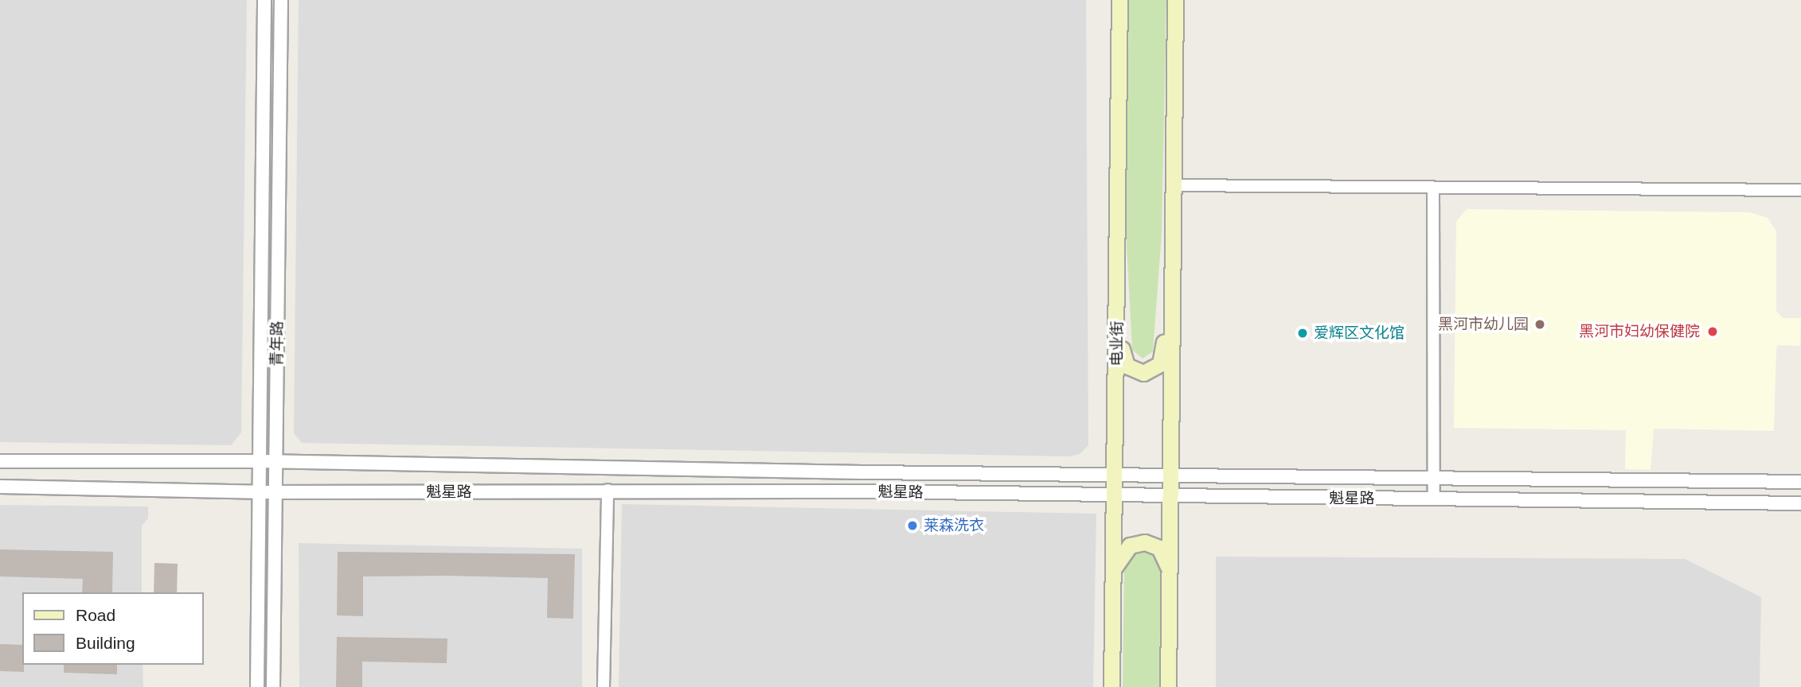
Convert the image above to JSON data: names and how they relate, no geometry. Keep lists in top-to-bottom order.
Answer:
{
  "streets": {
    "main road": ["电业街"],
    "street": ["青年路", "魁星路"]
  },
  "crossings": [
    ["青年路", "魁星路"],
    ["电业街", "魁星路"]
  ],
  "places": [
    "黑河市幼儿园",
    "黑河市妇幼保健院",
    "爱辉区文化馆",
    "莱森洗衣"
  ],
  "legend": ["Road", "Building"]
}
